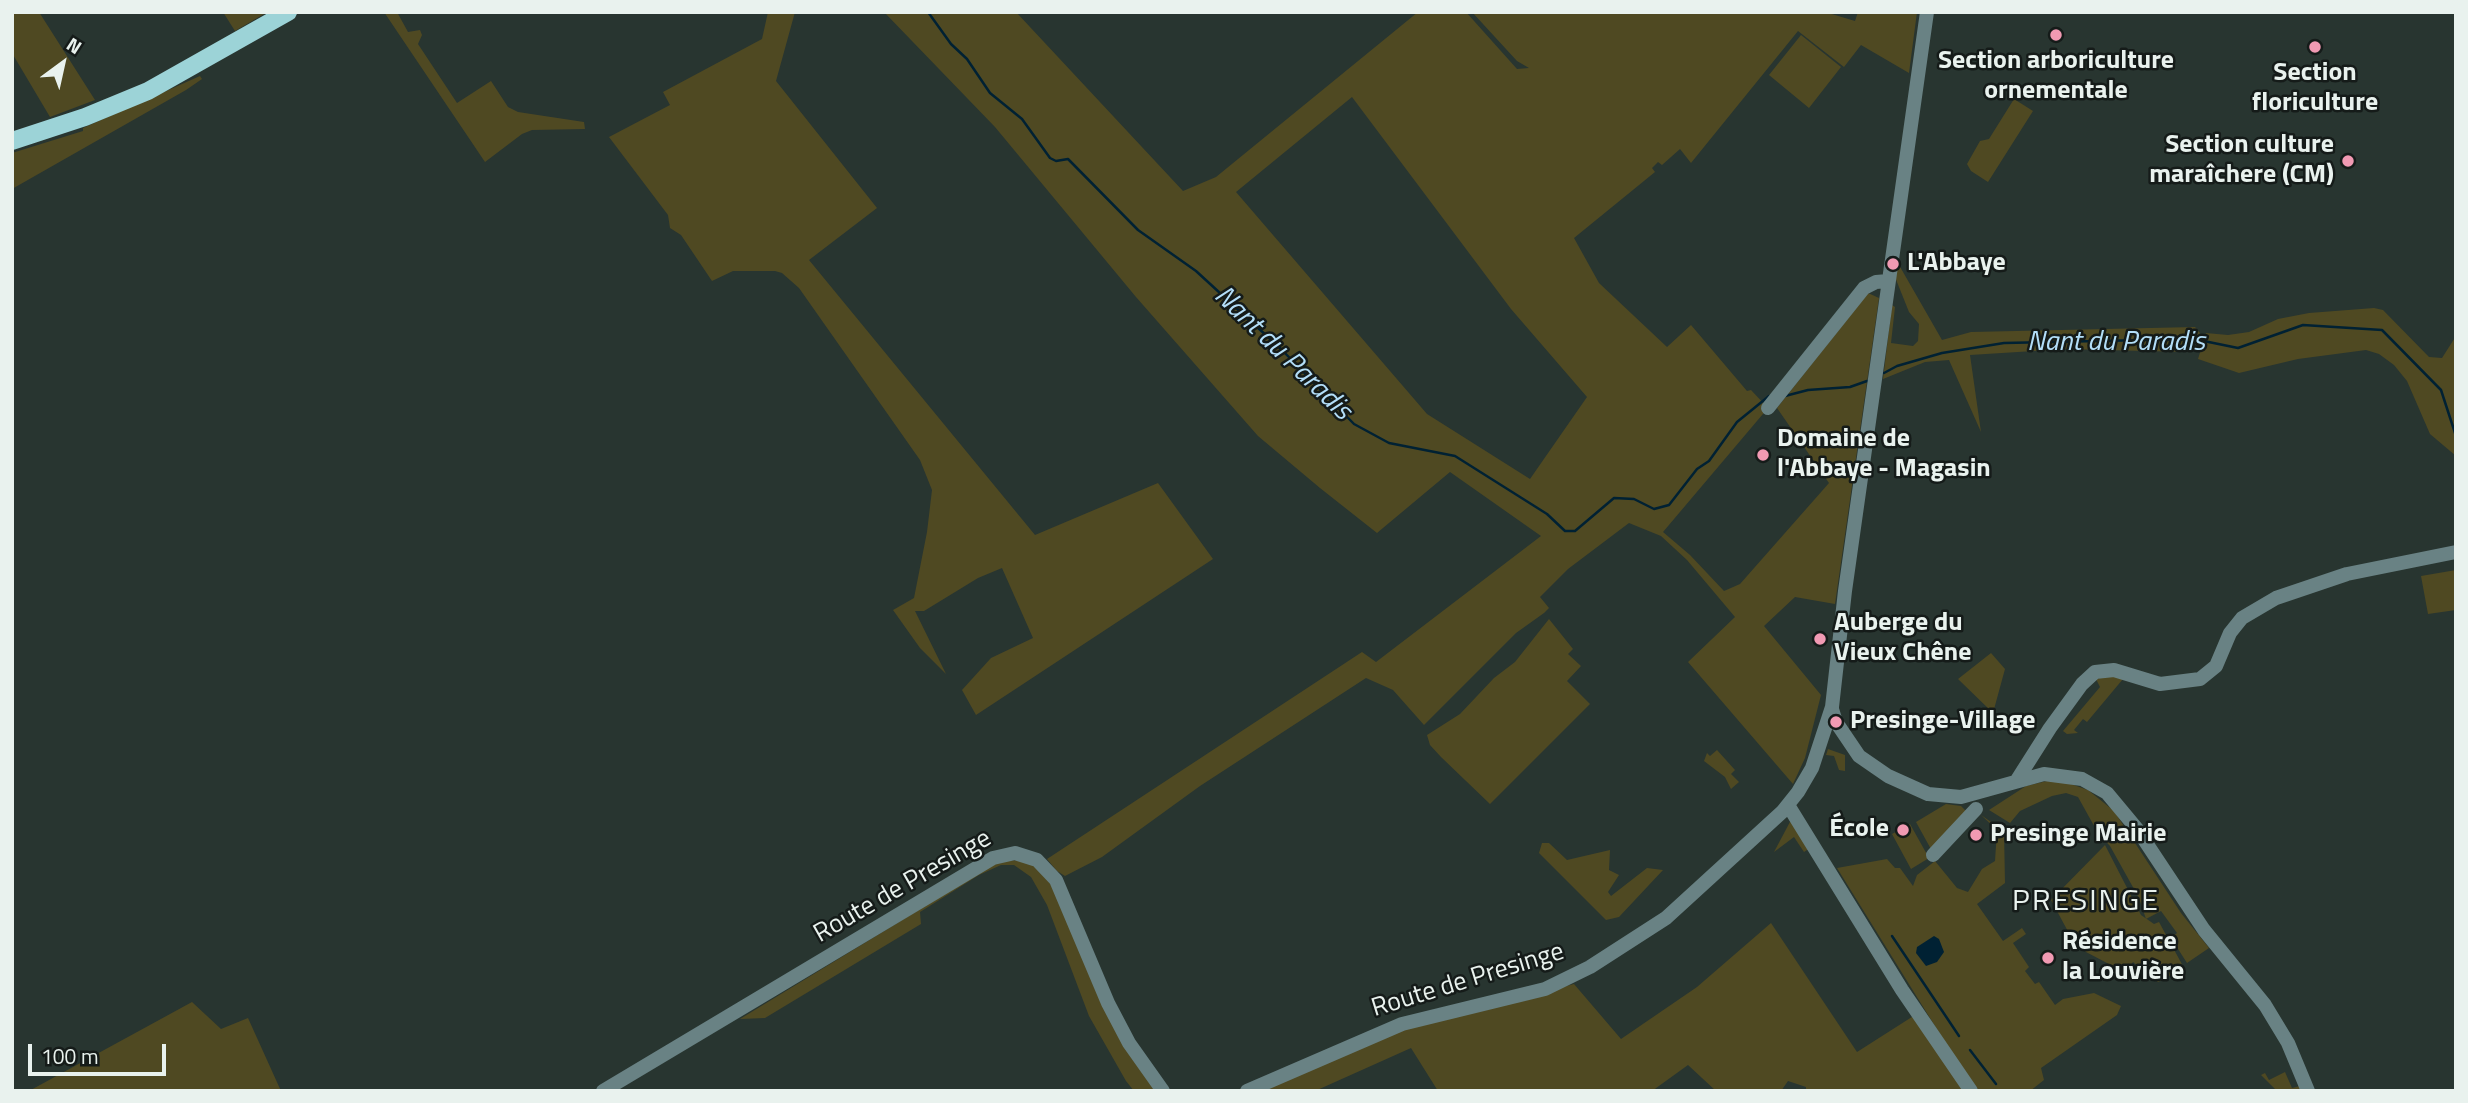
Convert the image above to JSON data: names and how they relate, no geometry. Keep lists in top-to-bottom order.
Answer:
{
  "streets": {
    "street": ["Route de Presinge"]
  },
  "districts": ["PRESINGE"],
  "water": ["Nant du Paradis"],
  "places": [
    "Section arboriculture ornementale",
    "Section floriculture",
    "Section culture maraîchere (CM)",
    "L'Abbaye",
    "Domaine de l'Abbaye - Magasin",
    "Auberge du Vieux Chêne",
    "Presinge-Village",
    "École",
    "Presinge Mairie",
    "Résidence la Louvière"
  ],
  "scale_bar": "100 m",
  "north": "top right"
}
